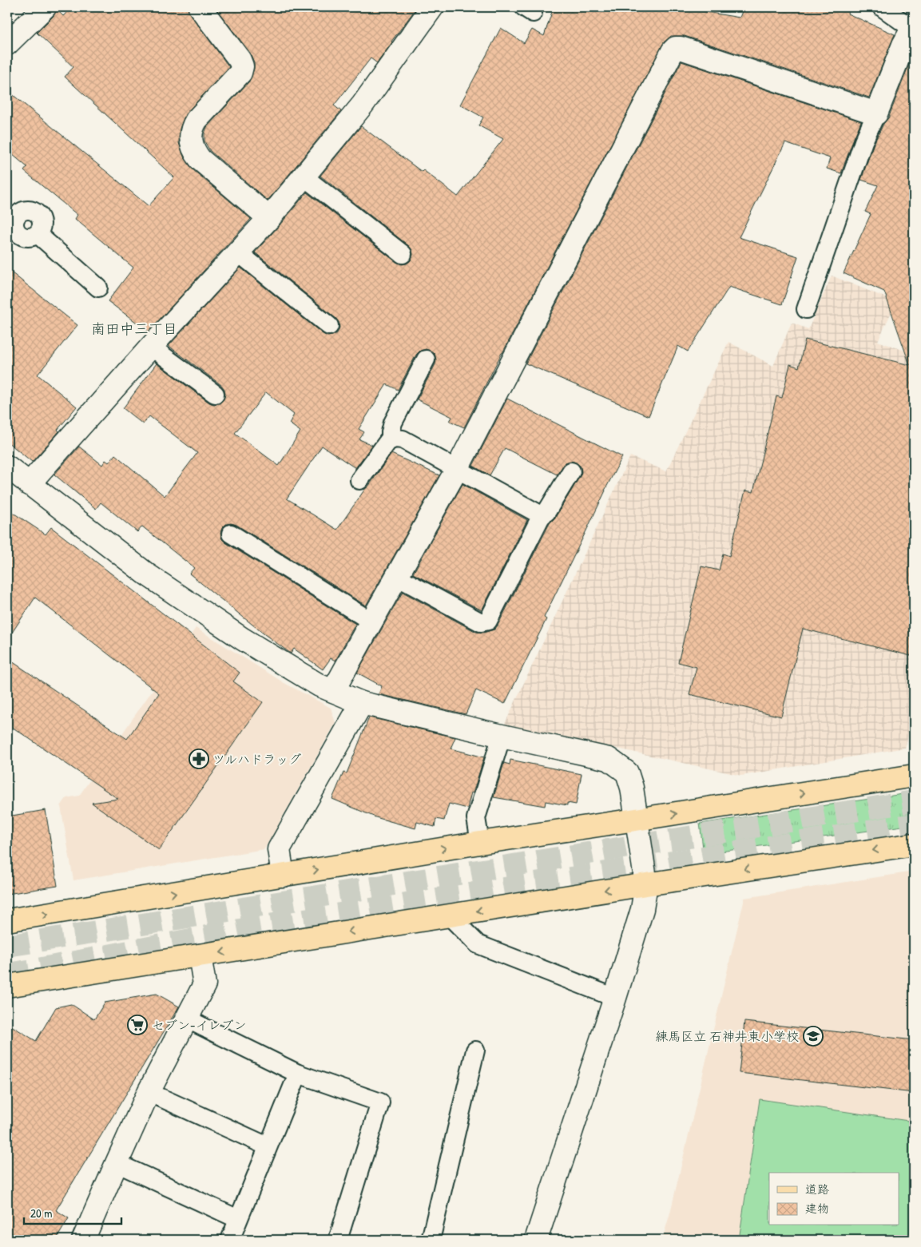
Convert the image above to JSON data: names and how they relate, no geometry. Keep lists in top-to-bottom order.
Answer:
{
  "districts": ["南田中三丁目"],
  "places": {
    "pharmacy": ["ツルハドラッグ"],
    "supermarket": ["セブン-イレブン"],
    "school or university": ["練馬区立 石神井東小学校"]
  },
  "legend": ["道路", "建物"],
  "scale_bar": "20 m"
}
